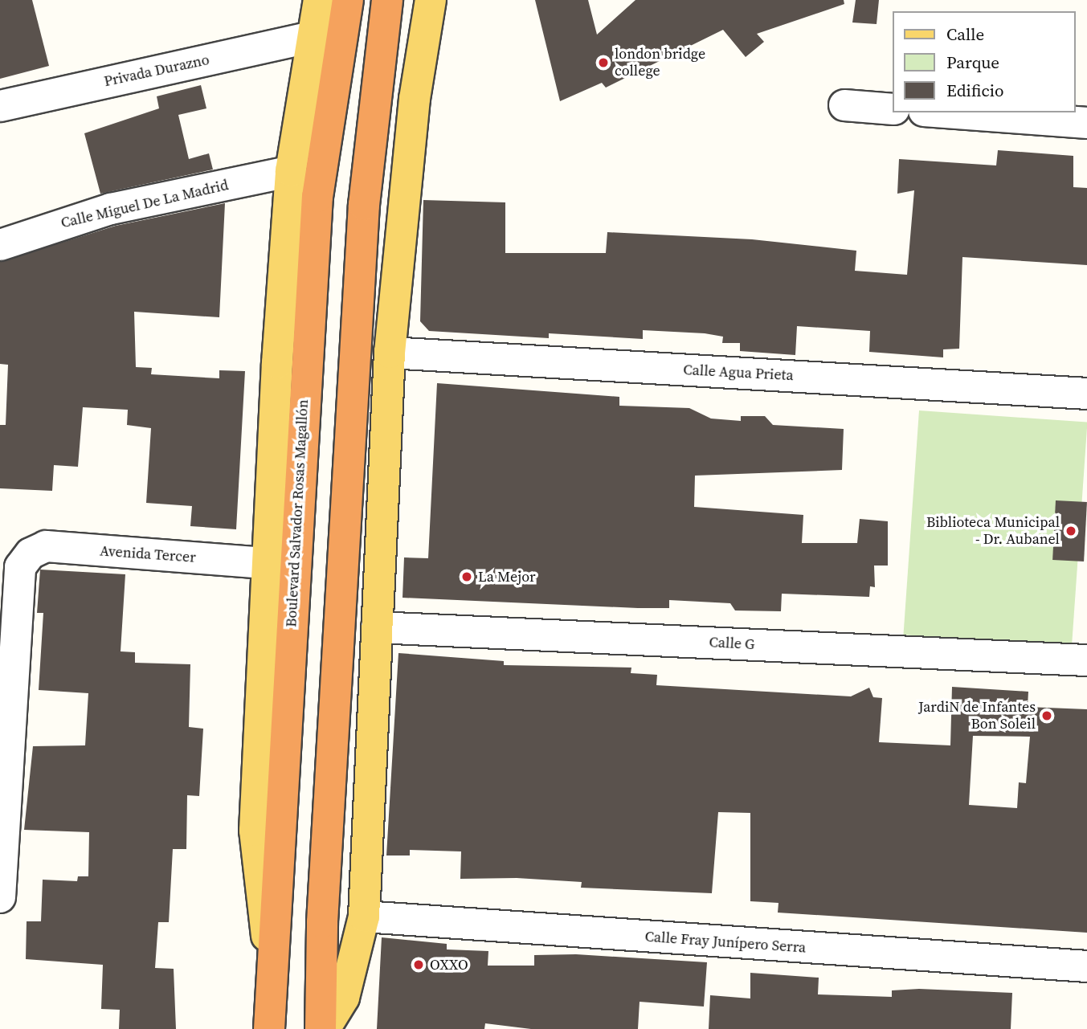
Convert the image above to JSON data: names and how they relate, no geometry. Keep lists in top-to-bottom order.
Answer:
{
  "streets": {
    "highway": ["Boulevard Salvador Rosas Magallón"],
    "street": [
      "Privada Durazno",
      "Calle Miguel De La Madrid",
      "Calle Agua Prieta",
      "Avenida Tercer",
      "Calle G",
      "Calle Fray Junípero Serra"
    ]
  },
  "places": [
    "london bridge college",
    "Biblioteca Municipal - Dr. Aubanel",
    "La Mejor",
    "JardiN de Infantes Bon Soleil",
    "OXXO"
  ],
  "legend": ["Calle", "Parque", "Edificio"]
}
